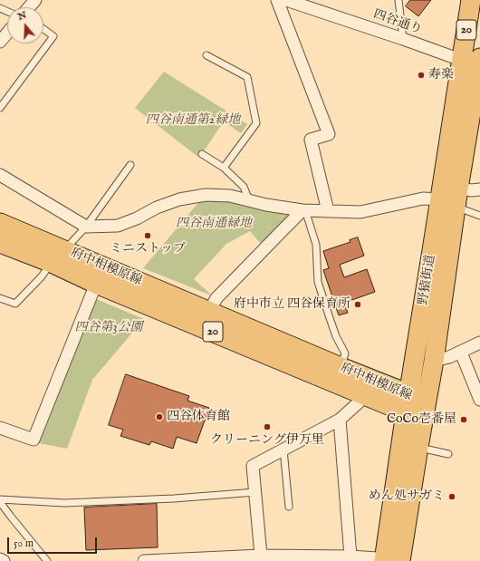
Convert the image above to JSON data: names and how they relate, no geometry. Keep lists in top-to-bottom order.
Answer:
{
  "streets": {
    "main road": ["20", "府中相模原線", "野猿街道"],
    "street": ["四谷通り"]
  },
  "crossings": [
    ["四谷通り", "野猿街道"],
    ["府中相模原線", "野猿街道"]
  ],
  "parks": ["四谷南通第2緑地", "四谷南通緑地", "四谷第3公園"],
  "places": [
    "寿楽",
    "ミニストップ",
    "府中市立 四谷保育所",
    "四谷体育館",
    "CoCo壱番屋",
    "クリーニング伊万里",
    "めん処サガミ"
  ],
  "scale_bar": "50 m",
  "north": "top"
}
